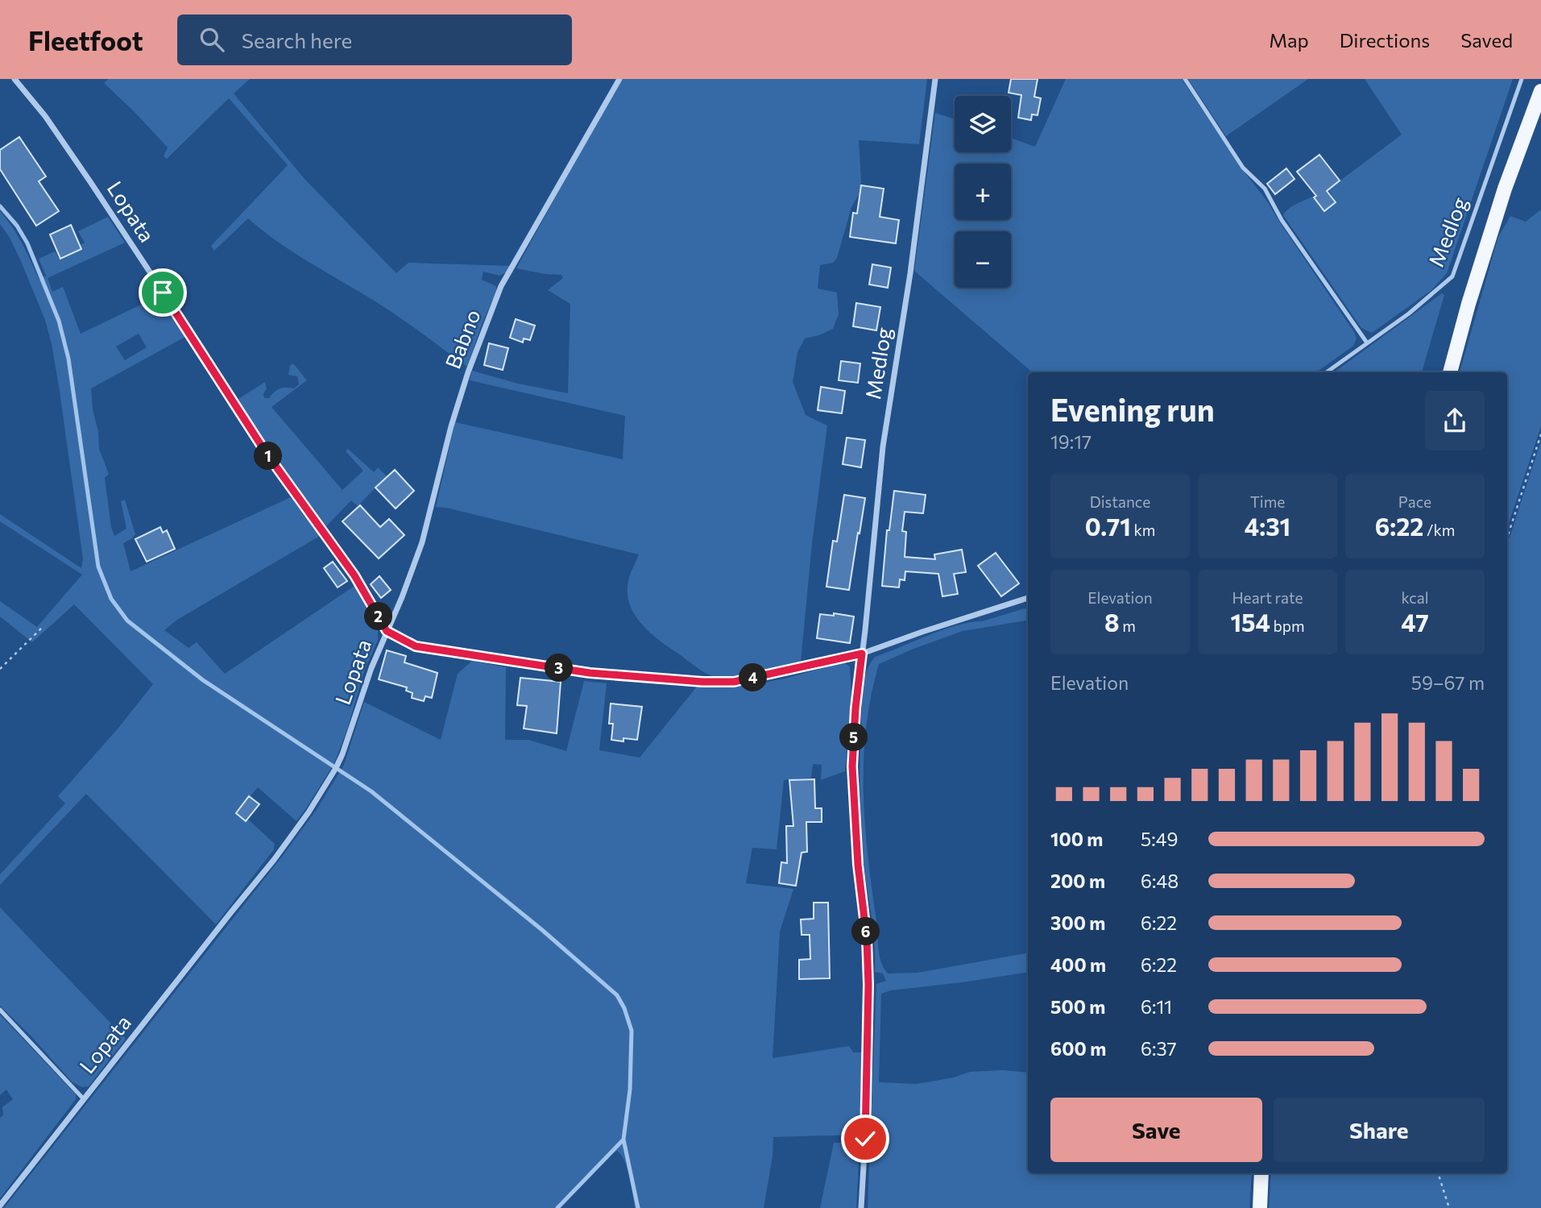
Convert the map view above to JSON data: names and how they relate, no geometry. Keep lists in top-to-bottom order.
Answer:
{
  "streets": {
    "street": ["Lopata", "Medlog", "Babno"]
  },
  "crossings": [
    ["Lopata", "Babno"]
  ],
  "page": {
    "header": "Fleetfoot",
    "search": "Search here",
    "nav": ["Map", "Directions", "Saved"],
    "map_buttons": ["+", "−"],
    "heading": ["Evening run", "19:17"],
    "pins": [
      "1",
      "2",
      "3",
      "4",
      "5",
      "6"
    ],
    "stats": [
      ["Distance", "0.71 km"],
      ["Time", "4:31"],
      ["Pace", "6:22 /km"],
      ["Elevation", "8 m"],
      ["Heart rate", "154 bpm"],
      ["kcal", "47"]
    ],
    "chart": ["Elevation", "59–67 m"],
    "list": [
      {
        "name": "100 m",
        "note": "5:49"
      },
      {
        "name": "200 m",
        "note": "6:48"
      },
      {
        "name": "300 m",
        "note": "6:22"
      },
      {
        "name": "400 m",
        "note": "6:22"
      },
      {
        "name": "500 m",
        "note": "6:11"
      },
      {
        "name": "600 m",
        "note": "6:37"
      }
    ],
    "buttons": ["Save", "Share"]
  }
}
